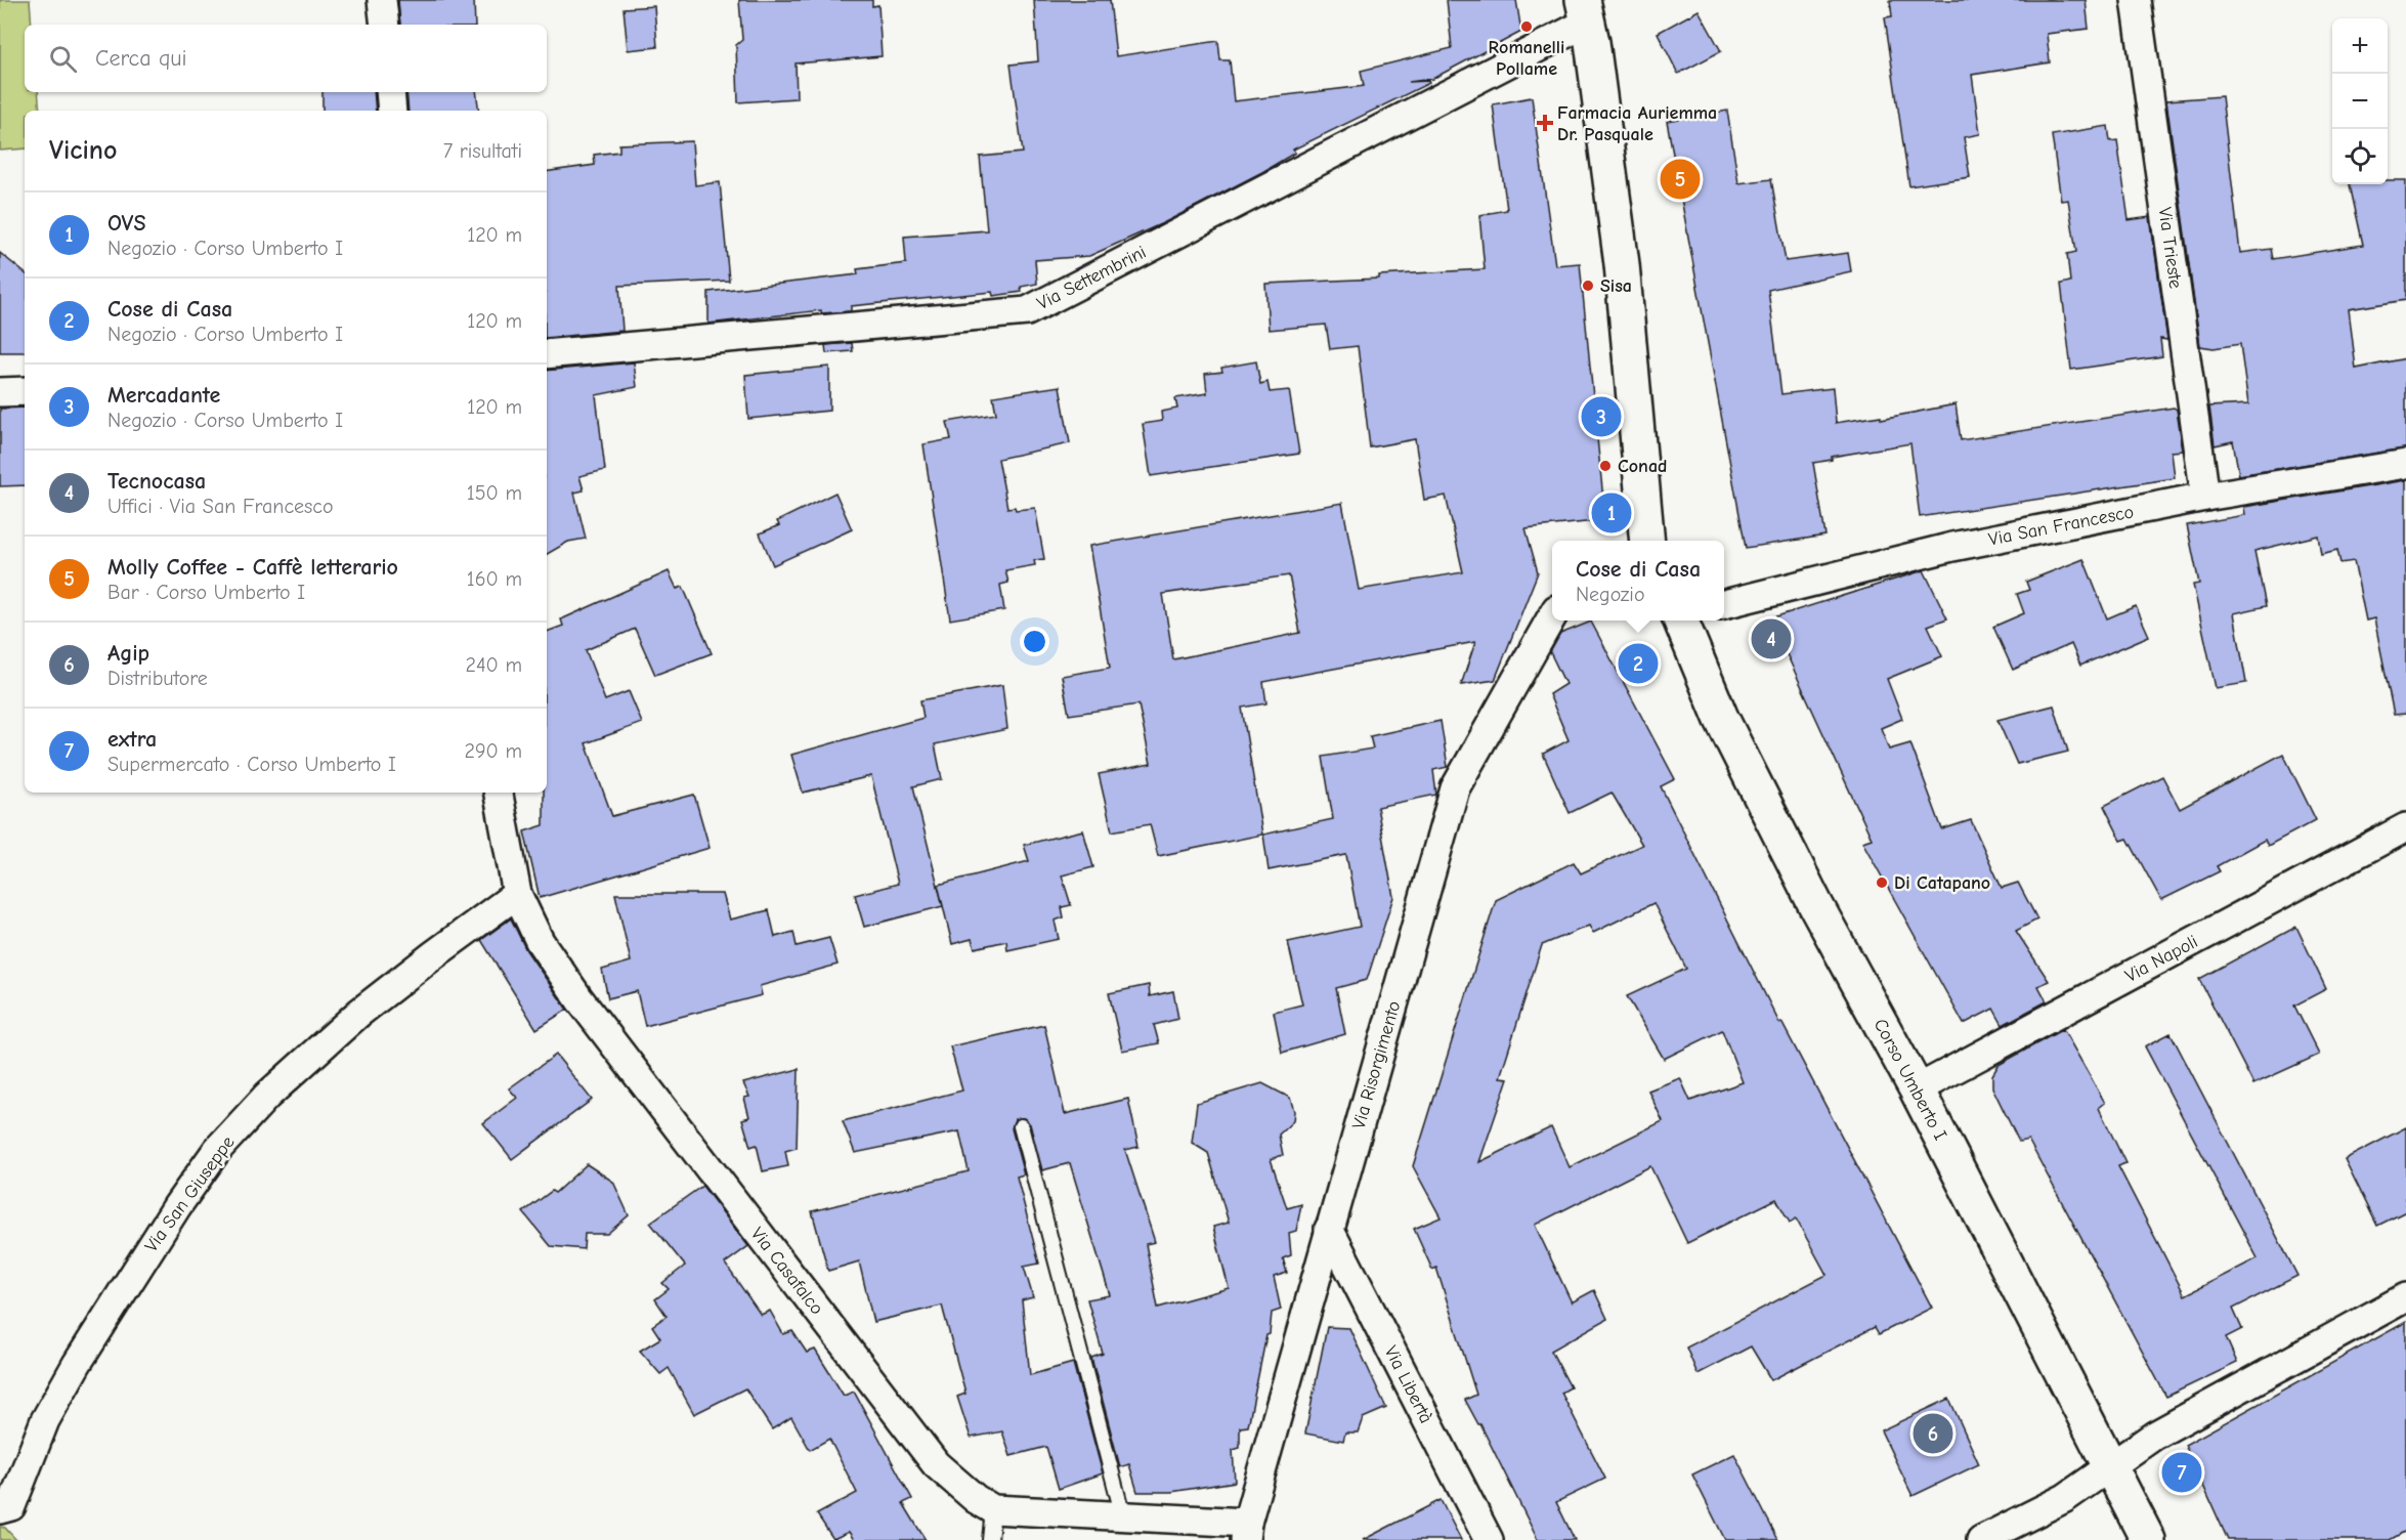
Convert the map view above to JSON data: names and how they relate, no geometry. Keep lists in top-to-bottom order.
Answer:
{
  "streets": {
    "street": [
      "Via Trieste",
      "Via Settembrini",
      "Via San Francesco",
      "Via Napoli",
      "Via Risorgimento",
      "Corso Umberto I",
      "Via San Giuseppe",
      "Via Casafalco",
      "Via Libertà"
    ]
  },
  "crossings": [
    ["Via Trieste", "Via San Francesco"],
    ["Via Napoli", "Corso Umberto I"],
    ["Via Risorgimento", "Via Libertà"],
    ["Via San Giuseppe", "Via Casafalco"]
  ],
  "places": {
    "other": [
      "Romanelli Pollame",
      "Sisa",
      "Conad",
      "Di Catapano"
    ],
    "health": ["Farmacia Auriemma Dr. Pasquale"]
  },
  "page": {
    "map_buttons": ["+", "−"],
    "search": "Cerca qui",
    "heading": ["Vicino", "7 risultati"],
    "pins": [
      "5",
      "3",
      "1",
      "4",
      "2",
      "6",
      "7"
    ],
    "list": [
      {
        "mark": "1",
        "name": "OVS",
        "note": "Negozio · Corso Umberto I",
        "value": "120 m"
      },
      {
        "mark": "2",
        "name": "Cose di Casa",
        "note": "Negozio · Corso Umberto I",
        "value": "120 m"
      },
      {
        "mark": "3",
        "name": "Mercadante",
        "note": "Negozio · Corso Umberto I",
        "value": "120 m"
      },
      {
        "mark": "4",
        "name": "Tecnocasa",
        "note": "Uffici · Via San Francesco",
        "value": "150 m"
      },
      {
        "mark": "5",
        "name": "Molly Coffee - Caffè letterario",
        "note": "Bar · Corso Umberto I",
        "value": "160 m"
      },
      {
        "mark": "6",
        "name": "Agip",
        "note": "Distributore",
        "value": "240 m"
      },
      {
        "mark": "7",
        "name": "extra",
        "note": "Supermercato · Corso Umberto I",
        "value": "290 m"
      }
    ],
    "popup": ["Cose di Casa", "Negozio"]
  }
}
